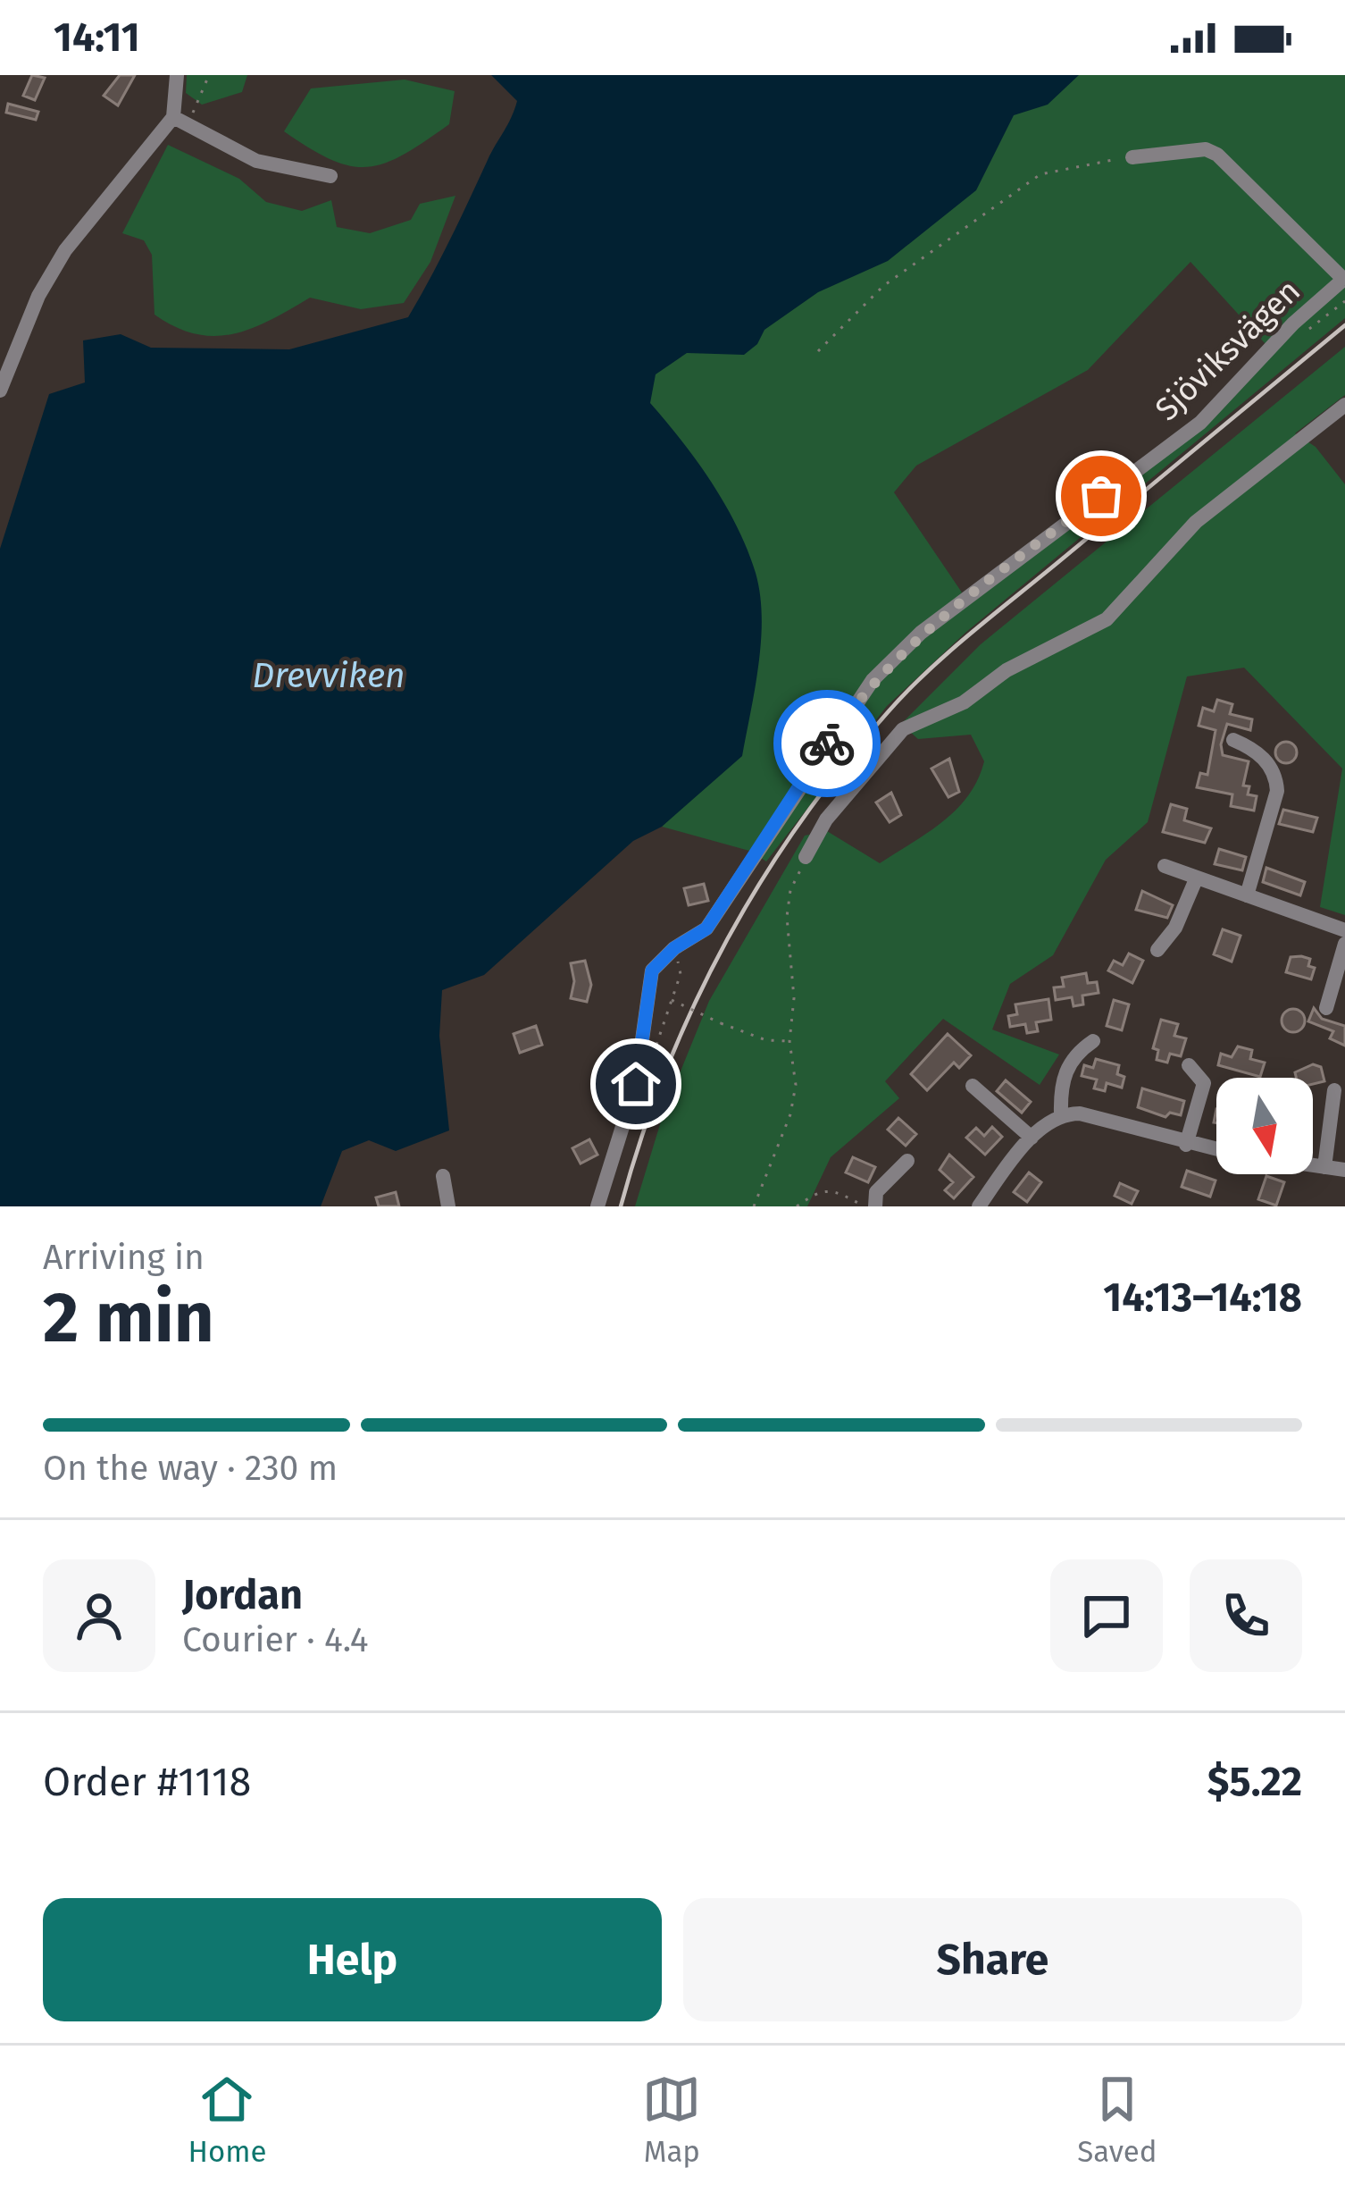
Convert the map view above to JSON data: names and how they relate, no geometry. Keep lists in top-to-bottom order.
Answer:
{
  "streets": {
    "street": ["Sjöviksvägen"]
  },
  "water": ["Drevviken"],
  "north": "bottom",
  "page": {
    "status": "14:11",
    "heading": ["2 min", "Arriving in", "14:13–14:18"],
    "panel": [
      "Jordan",
      "Courier · 4.4",
      "Order #1118",
      "$5.22"
    ],
    "bar": "On the way · 230 m",
    "buttons": ["Help", "Share"],
    "tabs": ["Home", "Map", "Saved"]
  }
}
